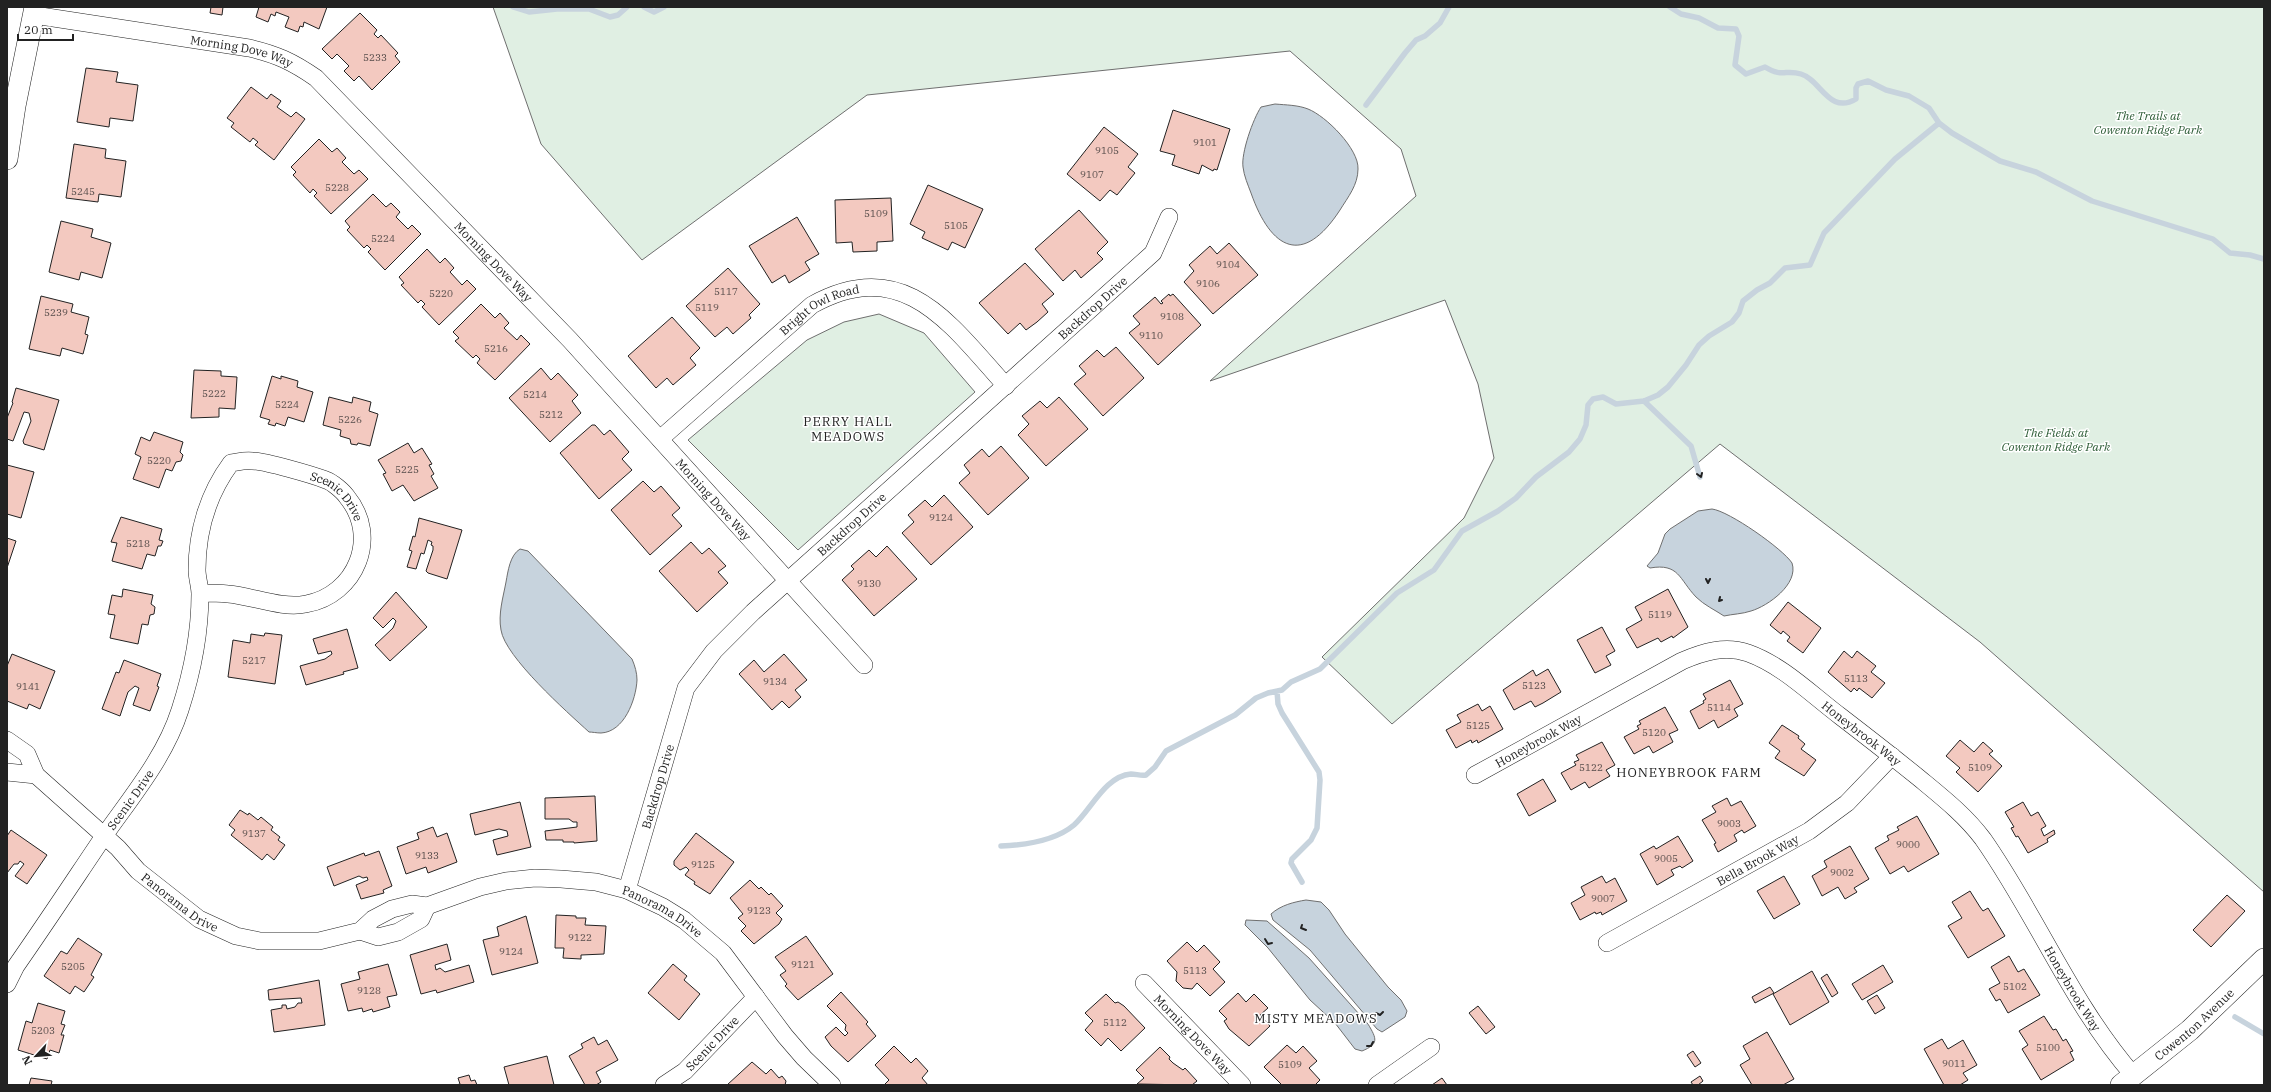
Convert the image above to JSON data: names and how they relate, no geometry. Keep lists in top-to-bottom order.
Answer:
{
  "streets": {
    "street": [
      "Morning Dove Way",
      "Backdrop Drive",
      "Bright Owl Road",
      "Scenic Drive",
      "Honeybrook Way",
      "Bella Brook Way",
      "Panorama Drive",
      "Cowenton Avenue"
    ]
  },
  "crossings": [
    ["Morning Dove Way", "Backdrop Drive"],
    ["Morning Dove Way", "Bright Owl Road"],
    ["Backdrop Drive", "Bright Owl Road"],
    ["Backdrop Drive", "Panorama Drive"],
    ["Scenic Drive", "Panorama Drive"],
    ["Honeybrook Way", "Bella Brook Way"],
    ["Honeybrook Way", "Cowenton Avenue"]
  ],
  "districts": ["PERRY HALL MEADOWS", "HONEYBROOK FARM", "MISTY MEADOWS"],
  "parks": ["The Trails at Cowenton Ridge Park", "The Fields at Cowenton Ridge Park"],
  "house_numbers": [
    "5233",
    "9101",
    "9105",
    "9107",
    "5228",
    "5245",
    "5109",
    "5105",
    "5224",
    "9104",
    "9106",
    "5117",
    "5220",
    "5119",
    "5239",
    "9108",
    "9110",
    "5216",
    "5222",
    "5214",
    "5224",
    "5212",
    "5226",
    "5220",
    "5225",
    "9124",
    "5218",
    "9130",
    "5119",
    "5217",
    "5113",
    "9134",
    "5123",
    "9141",
    "5114",
    "5125",
    "5120",
    "5122",
    "5109",
    "9003",
    "9137",
    "9000",
    "9133",
    "9005",
    "9125",
    "9002",
    "9007",
    "9123",
    "9122",
    "9124",
    "9121",
    "5205",
    "5113",
    "5102",
    "9128",
    "5112",
    "5203",
    "5100",
    "9011",
    "5109"
  ],
  "scale_bar": "20 m",
  "north": "bottom left"
}
